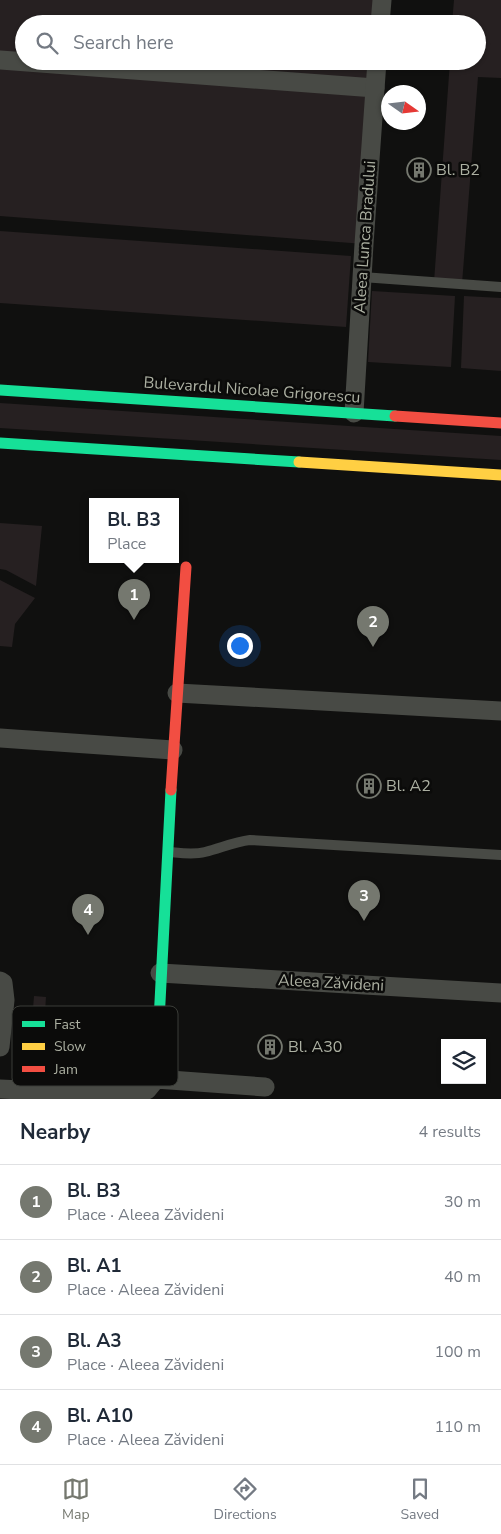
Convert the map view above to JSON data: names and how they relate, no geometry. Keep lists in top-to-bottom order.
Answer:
{
  "streets": {
    "main road": ["Bulevardul Nicolae Grigorescu"],
    "street": ["Aleea Lunca Bradului", "Aleea Zăvideni"]
  },
  "crossings": [
    ["Aleea Lunca Bradului", "Bulevardul Nicolae Grigorescu"]
  ],
  "places": {
    "building": ["Bl. B2", "Bl. A2", "Bl. A30"]
  },
  "legend": ["Fast", "Slow", "Jam"],
  "north": "right",
  "page": {
    "search": "Search here",
    "popup": ["Bl. B3", "Place"],
    "pins": [
      "1",
      "2",
      "3",
      "4"
    ],
    "heading": ["Nearby", "4 results"],
    "list": [
      {
        "mark": "1",
        "name": "Bl. B3",
        "note": "Place · Aleea Zăvideni",
        "value": "30 m"
      },
      {
        "mark": "2",
        "name": "Bl. A1",
        "note": "Place · Aleea Zăvideni",
        "value": "40 m"
      },
      {
        "mark": "3",
        "name": "Bl. A3",
        "note": "Place · Aleea Zăvideni",
        "value": "100 m"
      },
      {
        "mark": "4",
        "name": "Bl. A10",
        "note": "Place · Aleea Zăvideni",
        "value": "110 m"
      }
    ],
    "nav": ["Map", "Directions", "Saved"]
  }
}
